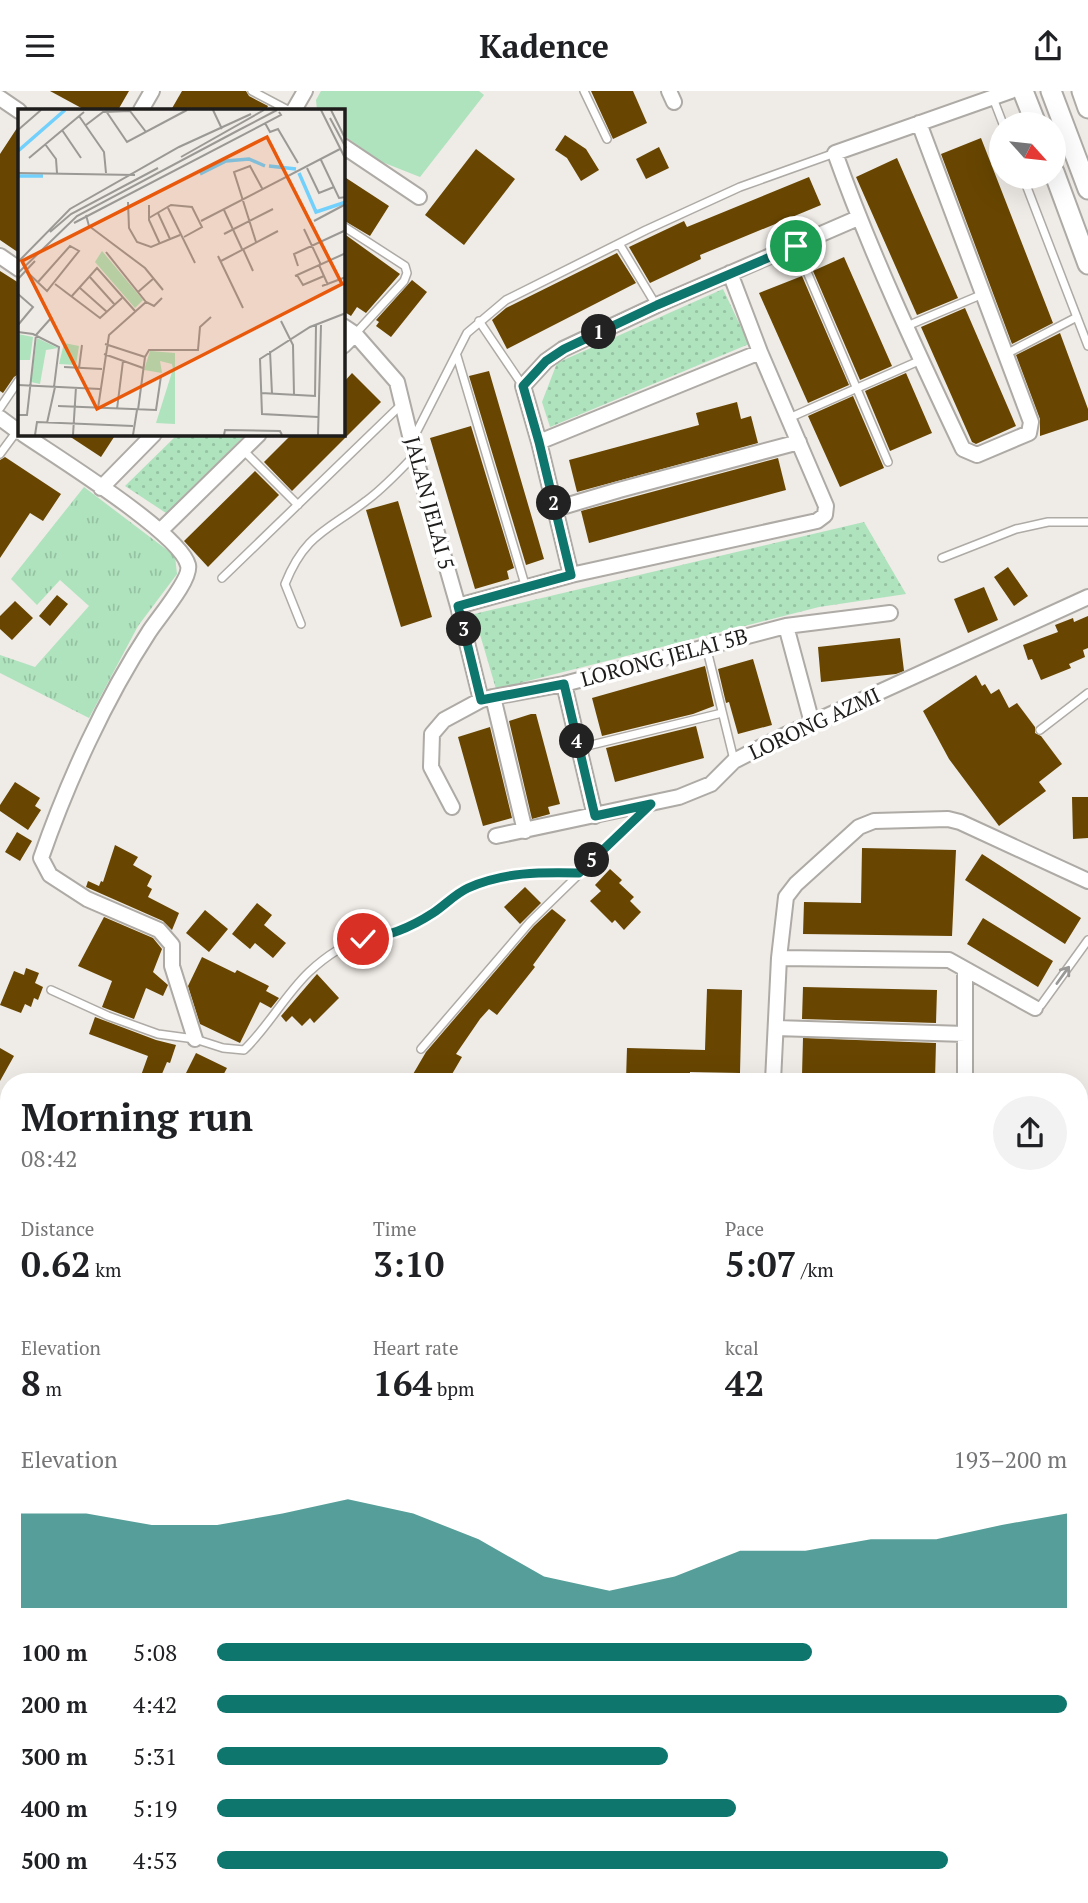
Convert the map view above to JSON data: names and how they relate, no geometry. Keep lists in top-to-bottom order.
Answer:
{
  "streets": {
    "street": ["JALAN JELAI 5", "LORONG JELAI 5B", "LORONG AZMI"]
  },
  "crossings": [
    ["JALAN JELAI 5", "LORONG JELAI 5B"],
    ["JALAN JELAI 5", "LORONG AZMI"]
  ],
  "north": "bottom right",
  "page": {
    "header": "Kadence",
    "pins": [
      "1",
      "2",
      "3",
      "4",
      "5"
    ],
    "heading": ["Morning run", "08:42"],
    "stats": [
      ["Distance", "0.62 km"],
      ["Time", "3:10"],
      ["Pace", "5:07 /km"],
      ["Elevation", "8 m"],
      ["Heart rate", "164 bpm"],
      ["kcal", "42"]
    ],
    "chart": ["Elevation", "193–200 m"],
    "list": [
      {
        "name": "100 m",
        "note": "5:08"
      },
      {
        "name": "200 m",
        "note": "4:42"
      },
      {
        "name": "300 m",
        "note": "5:31"
      },
      {
        "name": "400 m",
        "note": "5:19"
      },
      {
        "name": "500 m",
        "note": "4:53"
      }
    ]
  }
}
